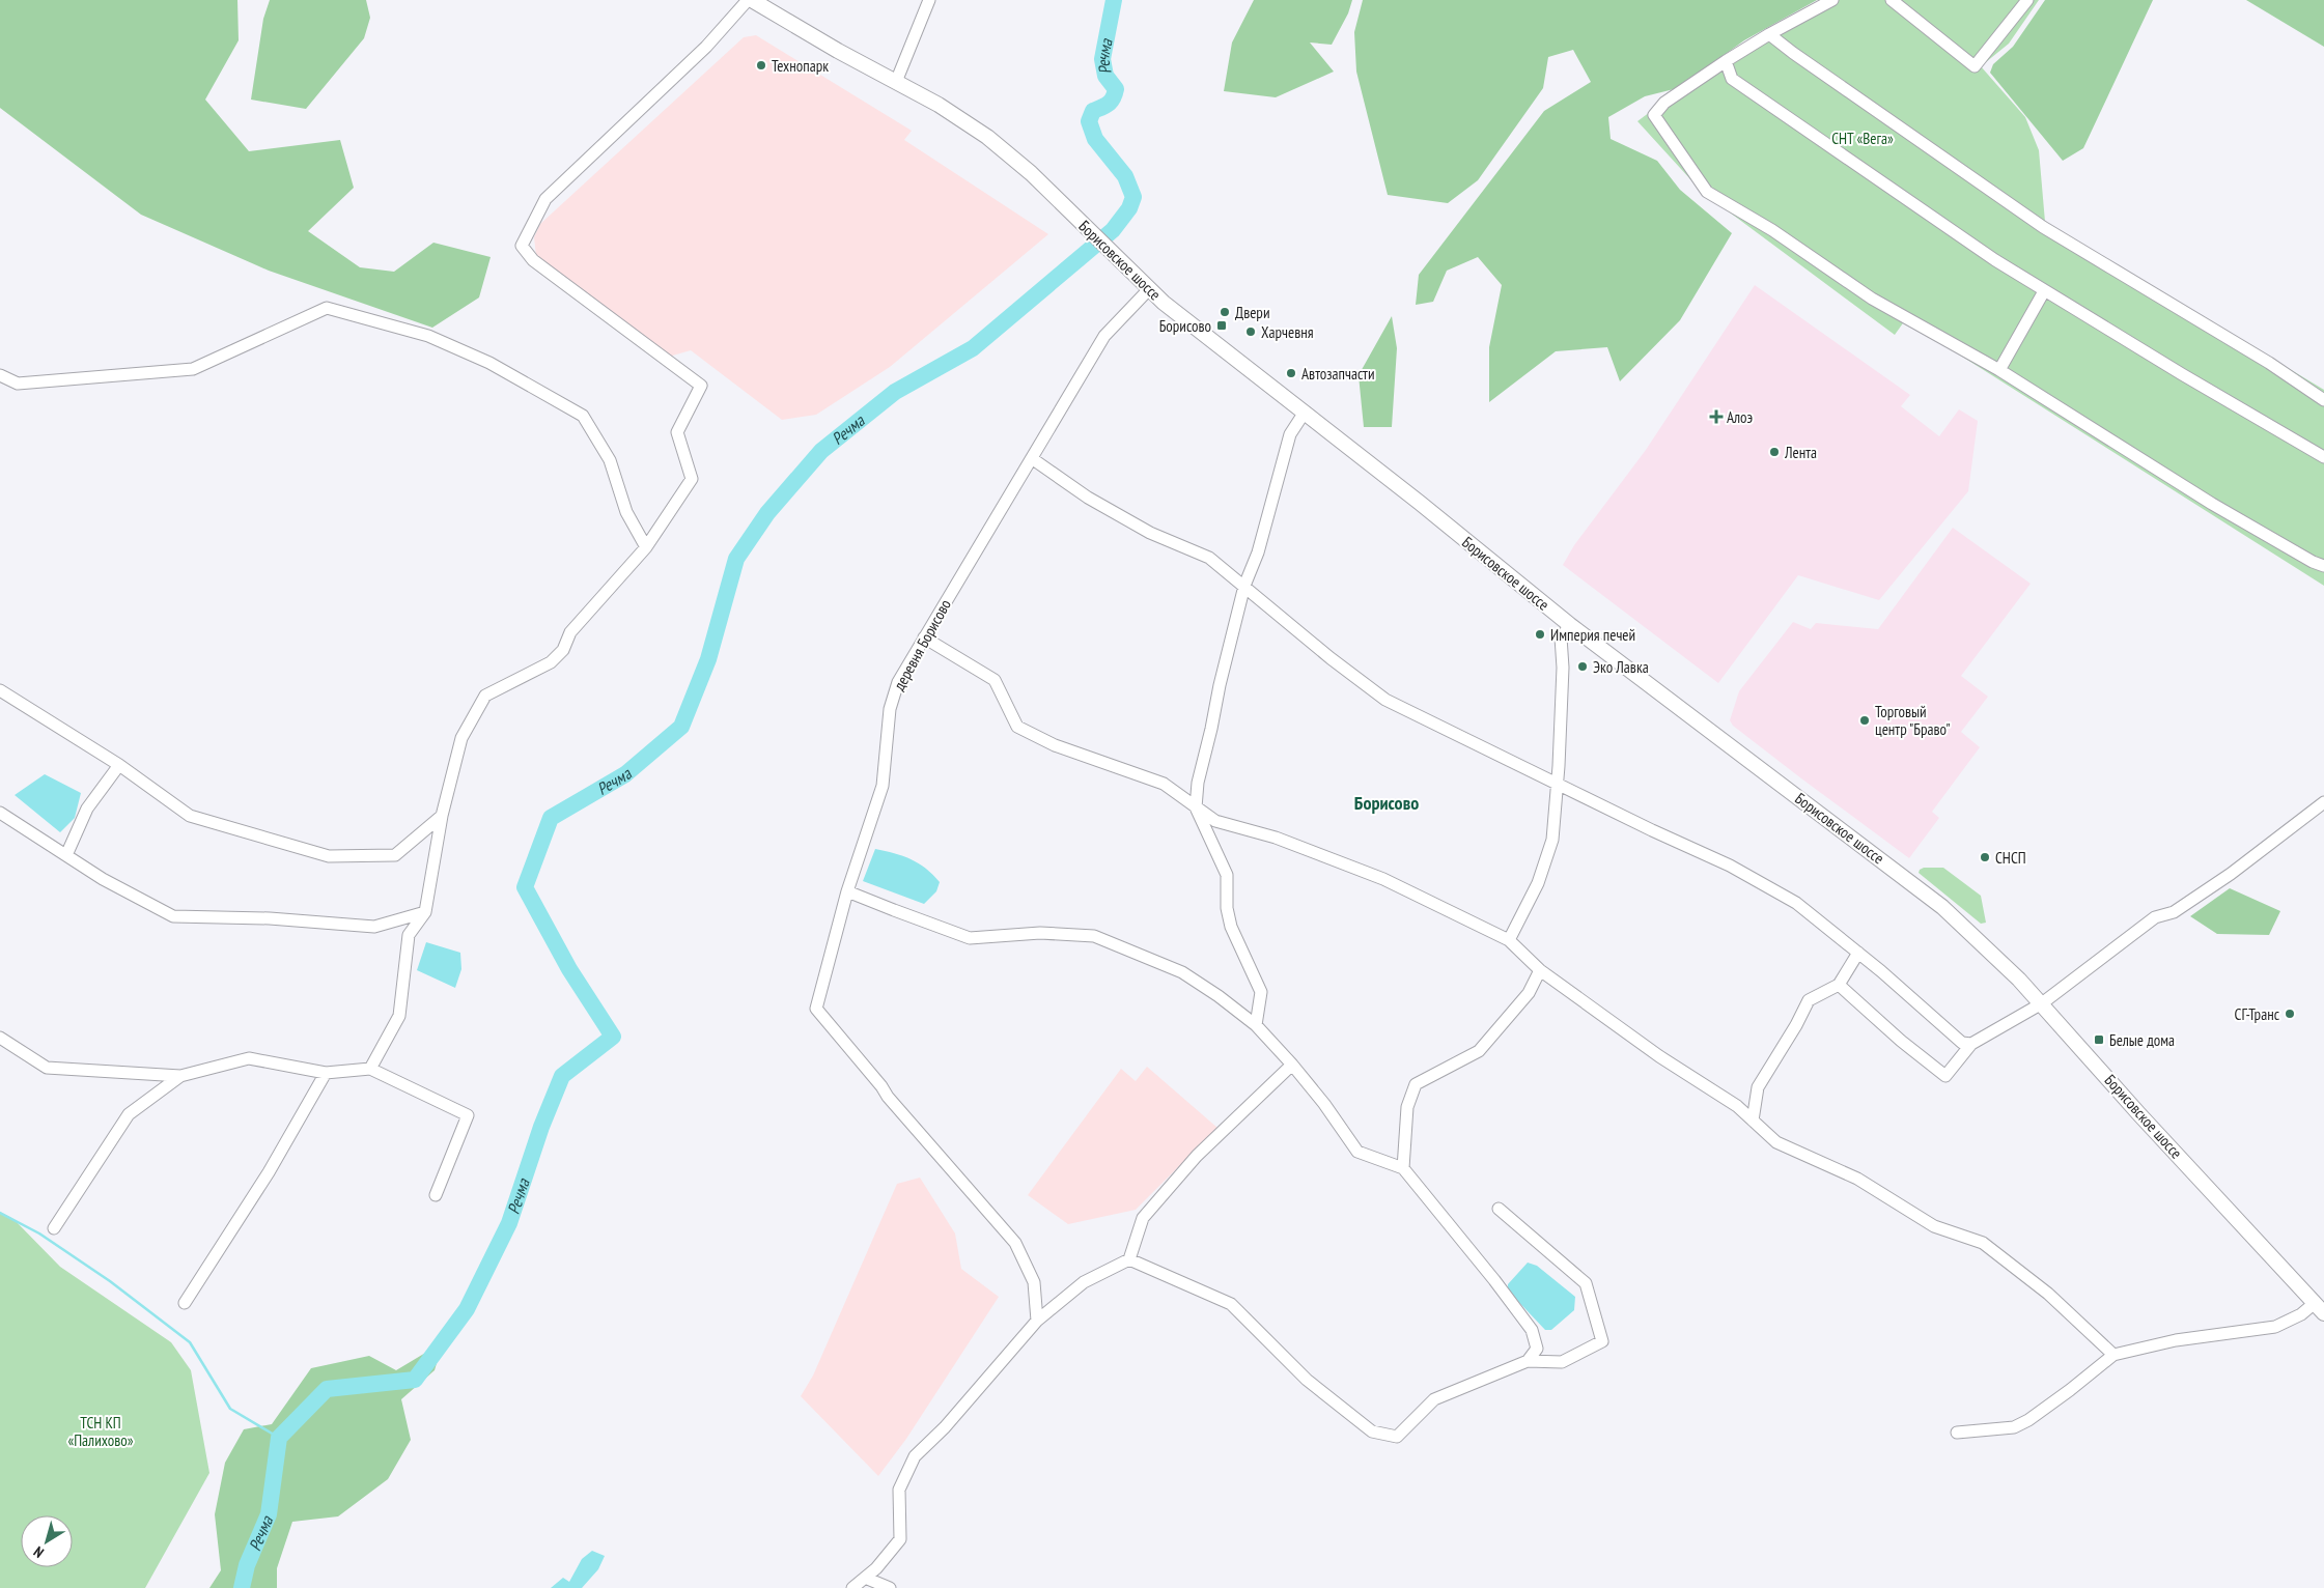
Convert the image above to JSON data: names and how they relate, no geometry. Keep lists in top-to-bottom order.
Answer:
{
  "streets": {
    "main road": ["Борисовское шоссе"],
    "street": ["деревня Борисово"]
  },
  "crossings": [
    ["Борисовское шоссе", "деревня Борисово"]
  ],
  "districts": ["Борисово"],
  "water": ["Речма"],
  "parks": ["СНТ «Вега»", "ТСН КП «Палихово»"],
  "places": {
    "other": [
      "Технопарк",
      "Двери",
      "Харчевня",
      "Автозапчасти",
      "Лента",
      "Империя печей",
      "Эко Лавка",
      "Торговый центр \"Браво\"",
      "СНСП",
      "СГ-Транс"
    ],
    "transit": ["Борисово", "Белые дома"],
    "health": ["Алоэ"]
  },
  "north": "bottom left"
}
